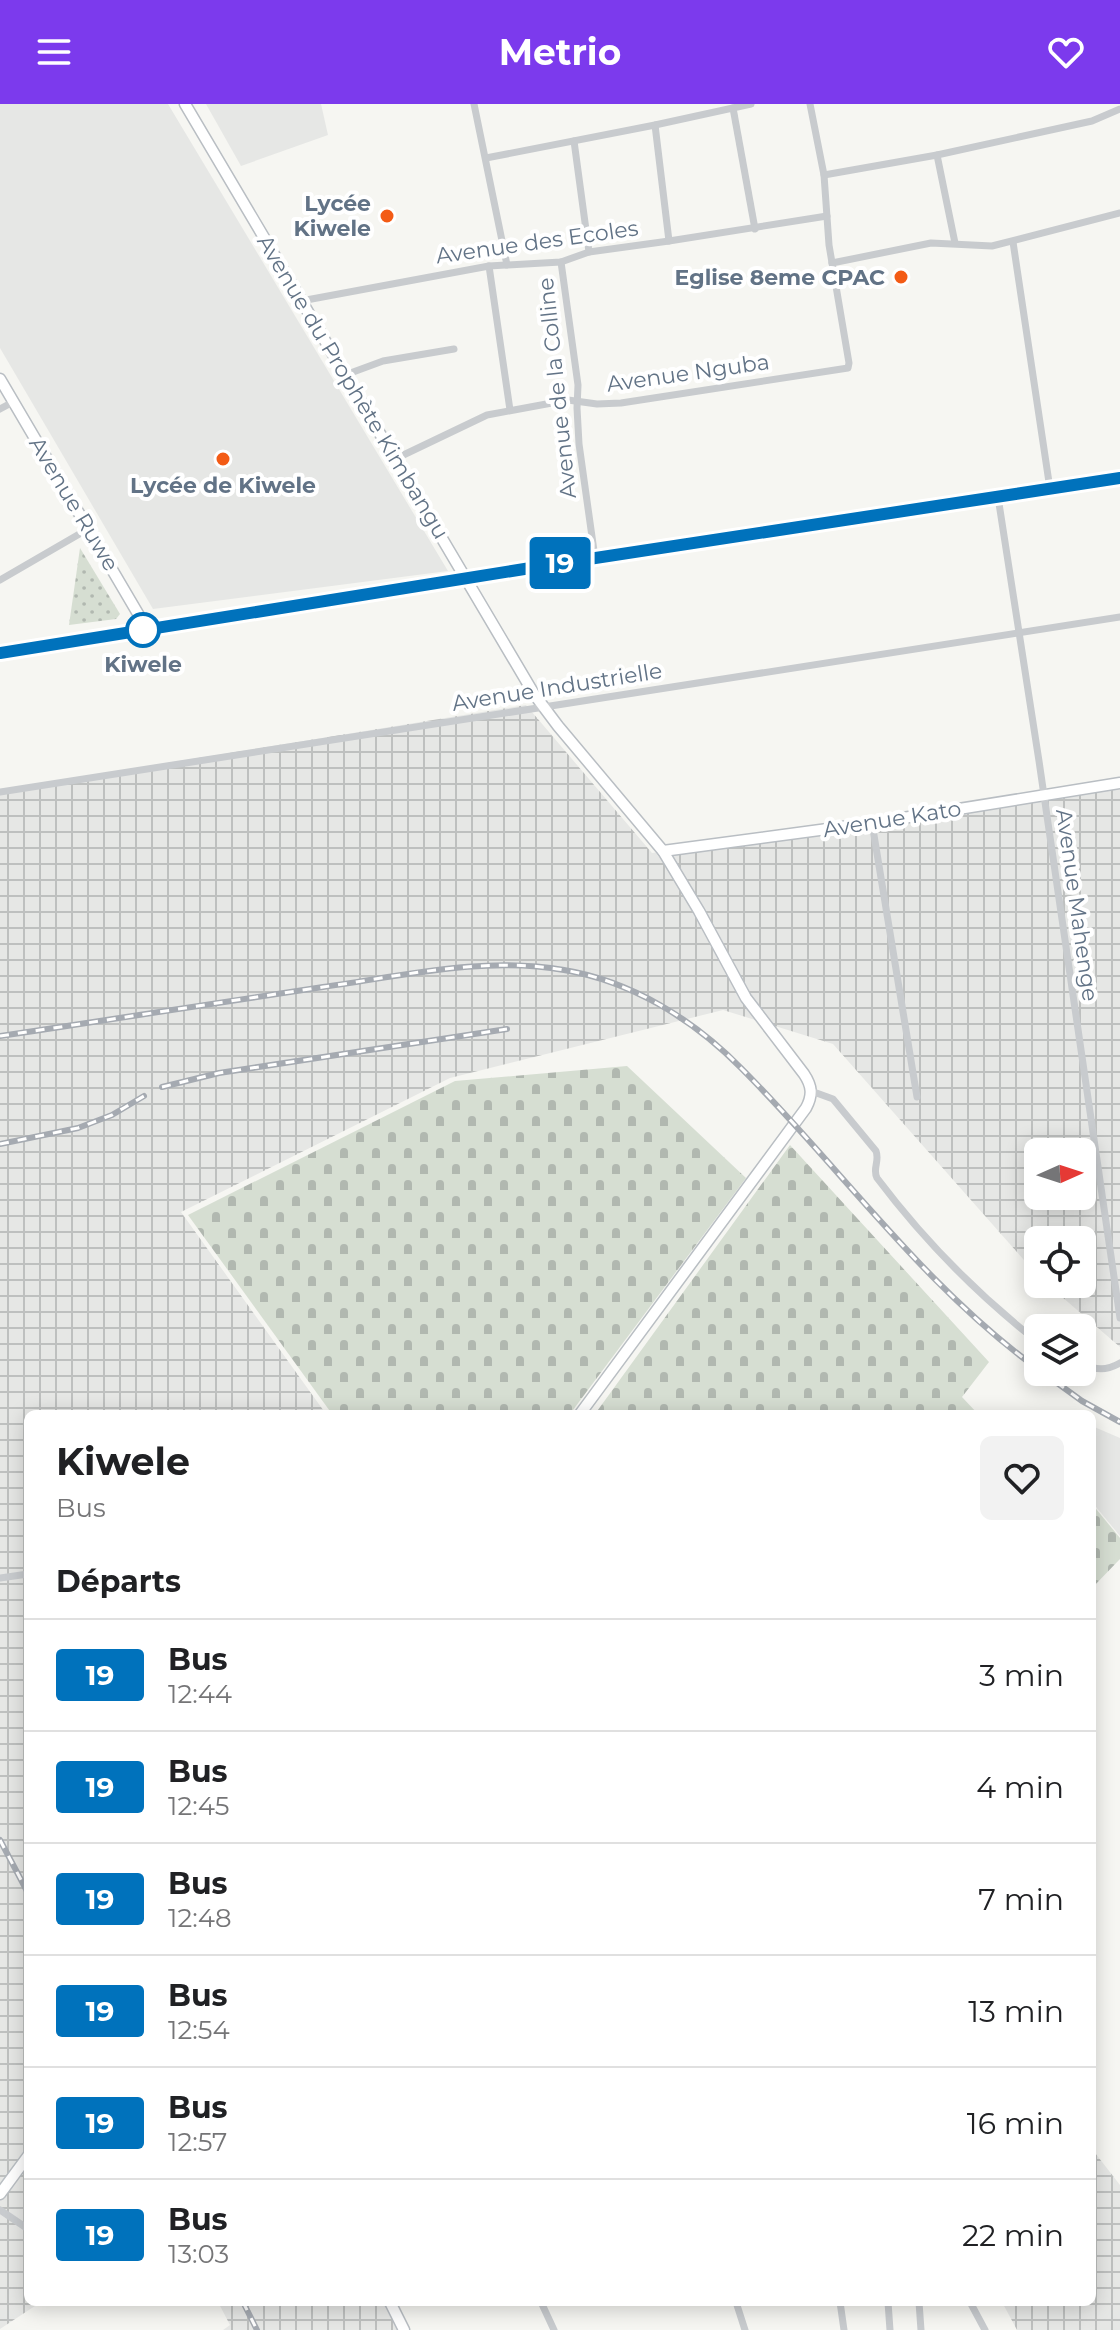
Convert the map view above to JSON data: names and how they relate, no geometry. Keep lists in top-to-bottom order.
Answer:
{
  "streets": {
    "street": [
      "Avenue des Ecoles",
      "Avenue Nguba",
      "Avenue du Prophète Kimbangu",
      "Avenue de la Colline",
      "Avenue Ruwe",
      "Avenue Industrielle",
      "Avenue Kato",
      "Avenue Mahenge"
    ]
  },
  "crossings": [
    ["Avenue des Ecoles", "Avenue du Prophète Kimbangu"],
    ["Avenue des Ecoles", "Avenue de la Colline"],
    ["Avenue Nguba", "Avenue du Prophète Kimbangu"],
    ["Avenue Nguba", "Avenue de la Colline"],
    ["Avenue du Prophète Kimbangu", "Avenue Industrielle"],
    ["Avenue du Prophète Kimbangu", "Avenue Kato"],
    ["Avenue Industrielle", "Avenue Mahenge"],
    ["Avenue Kato", "Avenue Mahenge"]
  ],
  "places": [
    "Lycée Kiwele",
    "Eglise 8eme CPAC",
    "Lycée de Kiwele",
    "Kiwele"
  ],
  "lines": ["bus line 19"],
  "north": "right",
  "page": {
    "header": "Metrio",
    "on_map": "19",
    "heading": [
      ["Kiwele", "Bus"],
      "Départs"
    ],
    "list": [
      {
        "mark": "19",
        "name": "Bus",
        "note": "12:44",
        "value": "3 min"
      },
      {
        "mark": "19",
        "name": "Bus",
        "note": "12:45",
        "value": "4 min"
      },
      {
        "mark": "19",
        "name": "Bus",
        "note": "12:48",
        "value": "7 min"
      },
      {
        "mark": "19",
        "name": "Bus",
        "note": "12:54",
        "value": "13 min"
      },
      {
        "mark": "19",
        "name": "Bus",
        "note": "12:57",
        "value": "16 min"
      },
      {
        "mark": "19",
        "name": "Bus",
        "note": "13:03",
        "value": "22 min"
      }
    ]
  }
}
